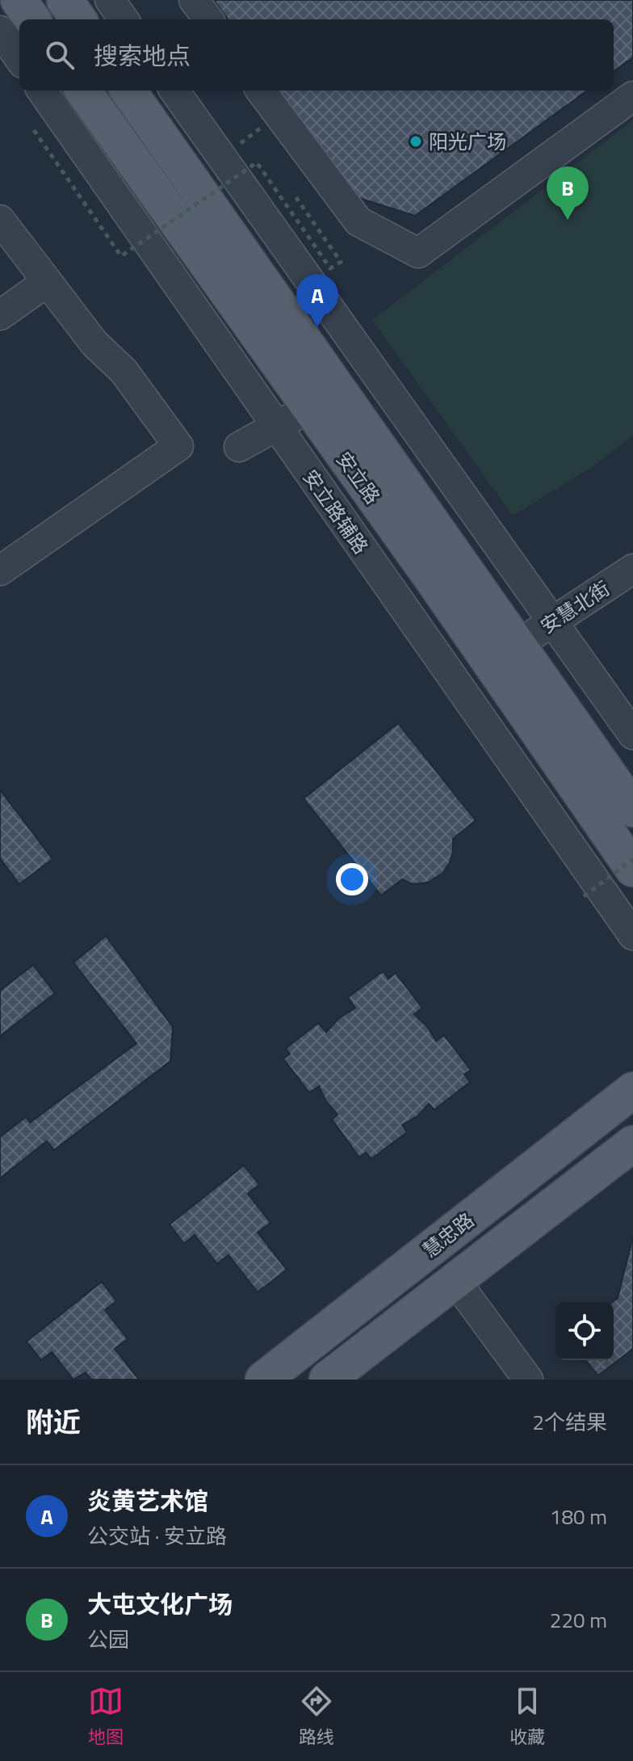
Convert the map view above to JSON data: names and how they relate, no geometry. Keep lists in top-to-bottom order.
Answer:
{
  "streets": {
    "main road": ["安立路", "慧忠路"],
    "street": ["安立路辅路", "安慧北街"]
  },
  "crossings": [
    ["安立路", "安慧北街"]
  ],
  "places": ["阳光广场"],
  "page": {
    "search": "搜索地点",
    "pins": ["B", "A"],
    "heading": ["附近", "2个结果"],
    "list": [
      {
        "mark": "A",
        "name": "炎黄艺术馆",
        "note": "公交站 · 安立路",
        "value": "180 m"
      },
      {
        "mark": "B",
        "name": "大屯文化广场",
        "note": "公园",
        "value": "220 m"
      }
    ],
    "nav": ["地图", "路线", "收藏"]
  }
}
